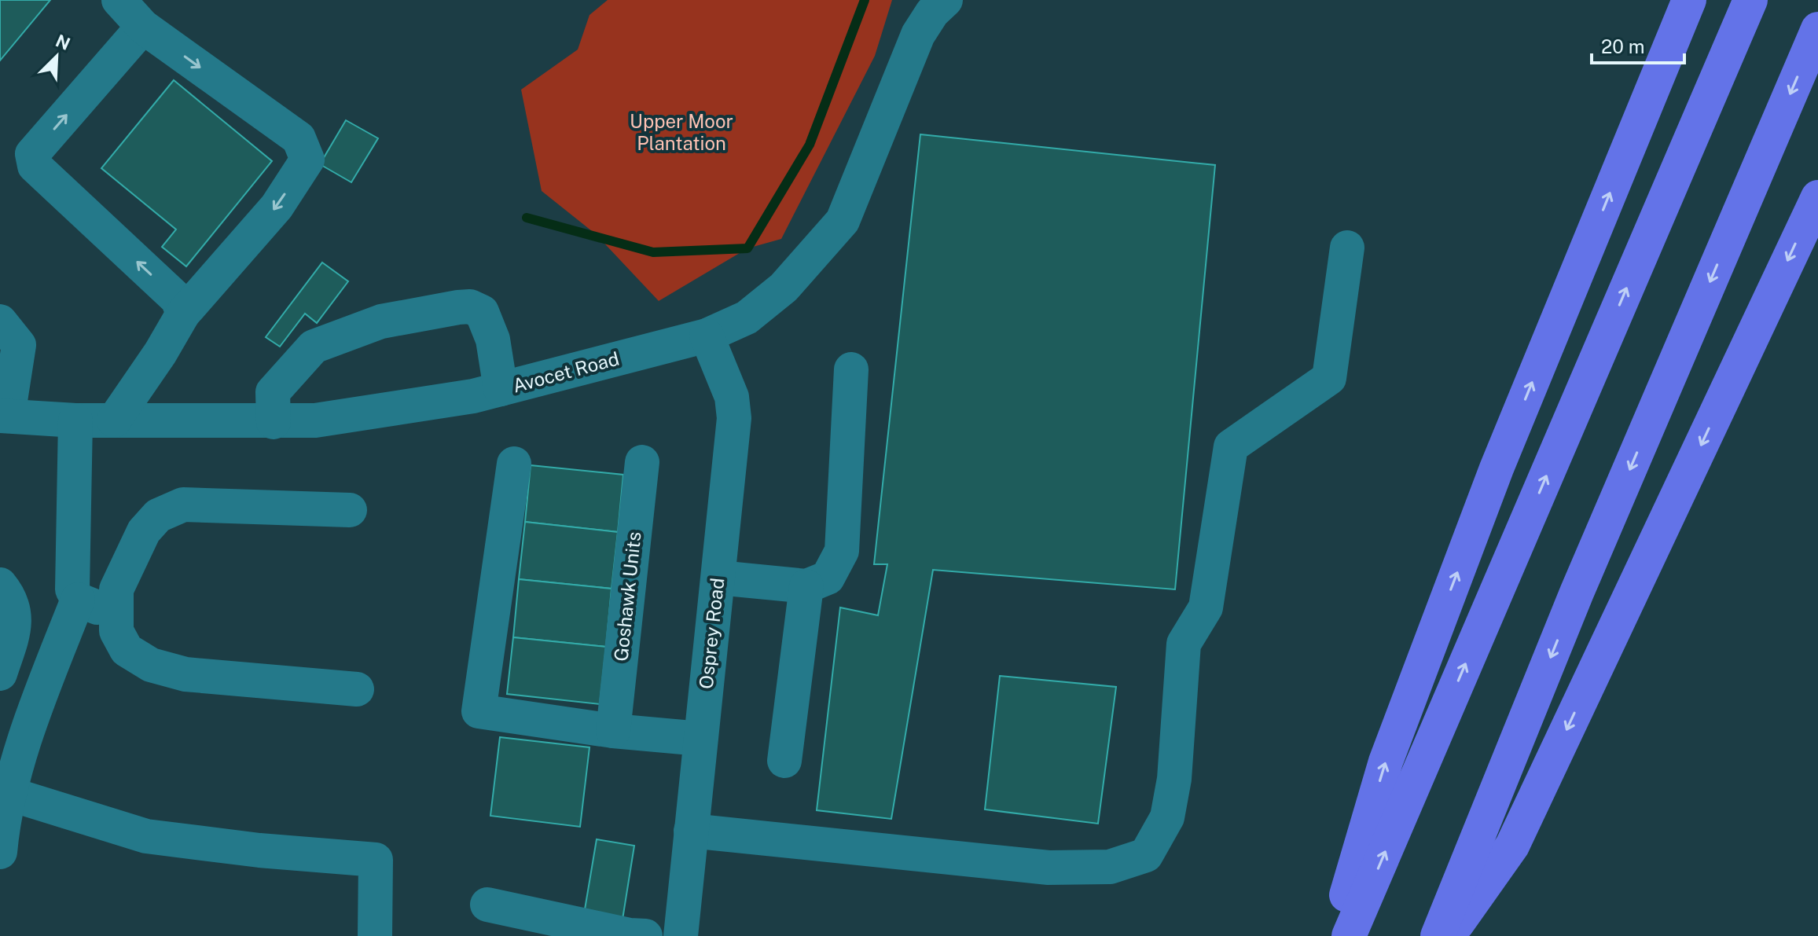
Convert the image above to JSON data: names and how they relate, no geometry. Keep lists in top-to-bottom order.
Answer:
{
  "streets": {
    "street": ["Avocet Road", "Goshawk Units", "Osprey Road"]
  },
  "crossings": [
    ["Avocet Road", "Osprey Road"]
  ],
  "parks": ["Upper Moor Plantation"],
  "scale_bar": "20 m",
  "north": "top right"
}
